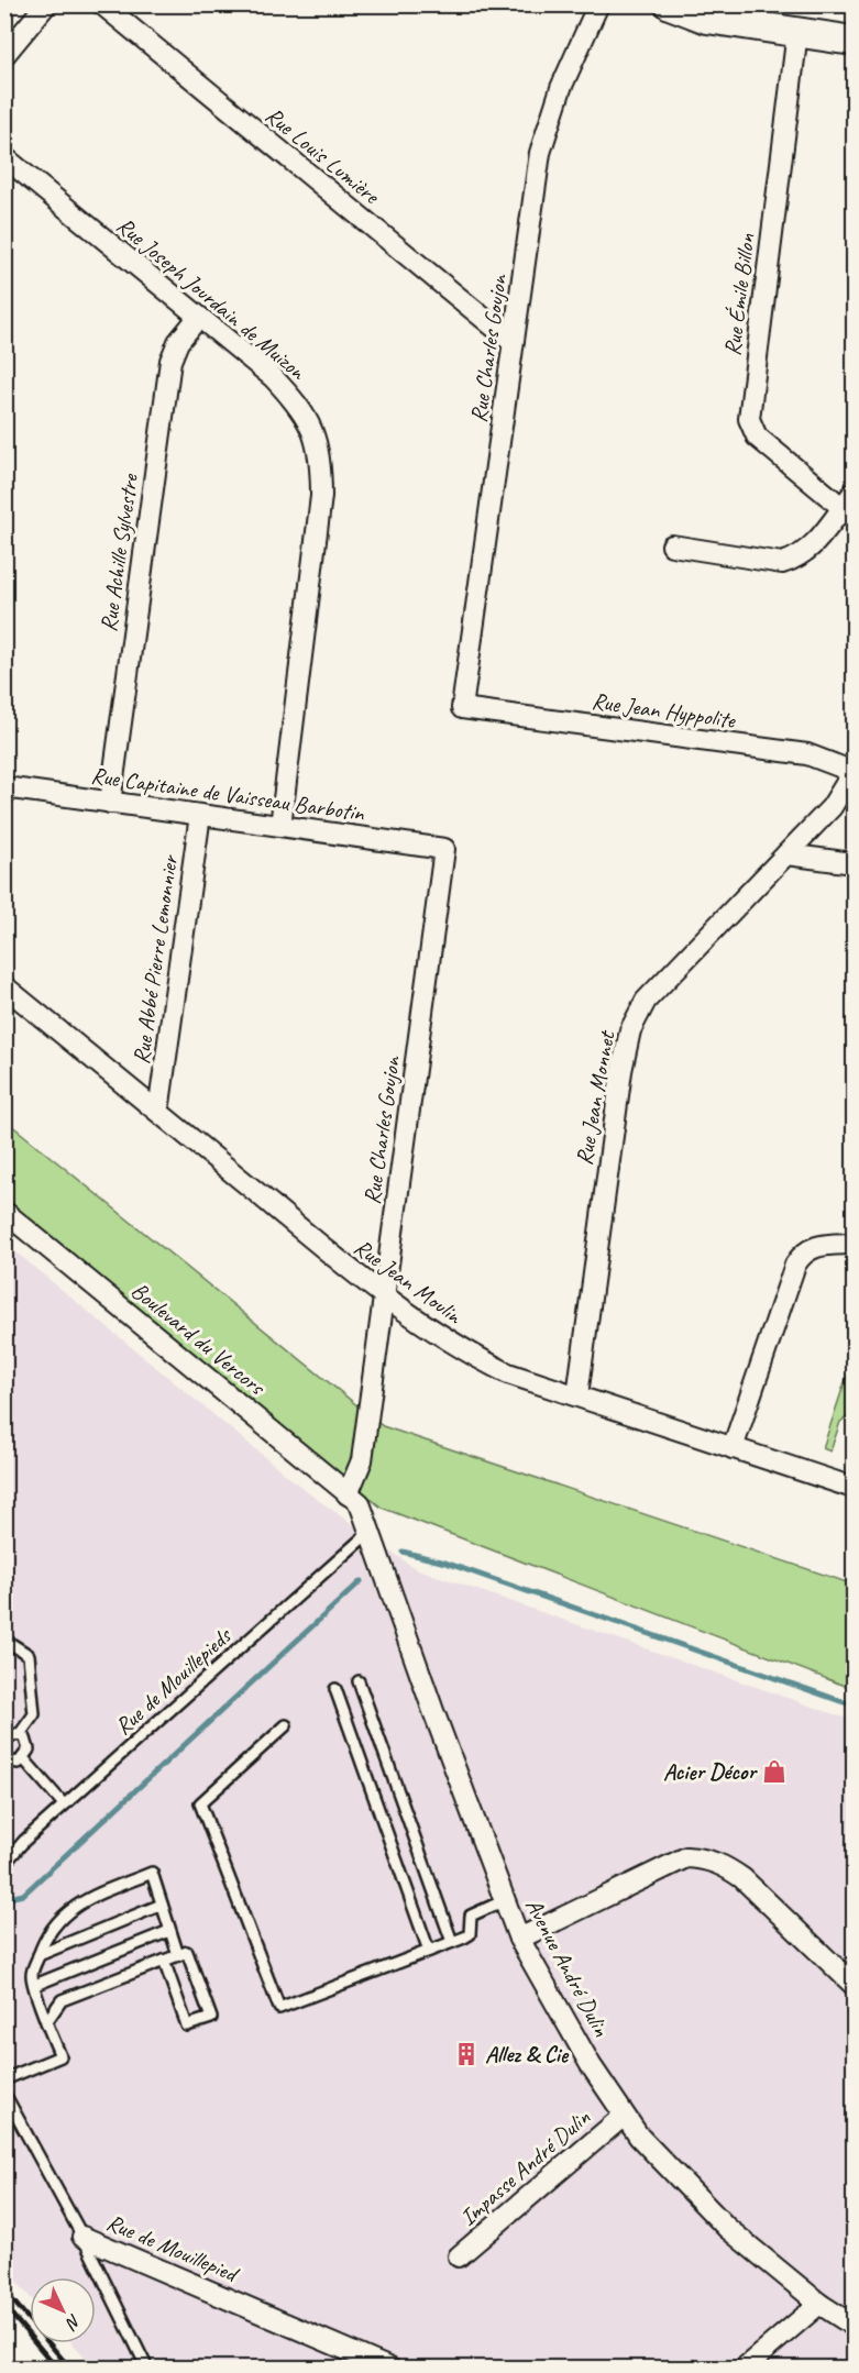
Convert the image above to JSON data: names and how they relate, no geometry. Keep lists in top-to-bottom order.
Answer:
{
  "streets": {
    "street": [
      "Rue Louis Lumière",
      "Rue Émile Billon",
      "Rue Joseph Jourdain de Muizon",
      "Rue Charles Goujon",
      "Rue Achille Sylvestre",
      "Rue Jean Hyppolite",
      "Rue Capitaine de Vaisseau Barbotin",
      "Rue Abbé Pierre Lemonnier",
      "Rue Jean Monnet",
      "Rue Jean Moulin",
      "Boulevard du Vercors",
      "Avenue André Dulin",
      "Impasse André Dulin",
      "Rue de Mouillepied"
    ],
    "lane": ["Rue de Mouillepieds"]
  },
  "crossings": [
    ["Rue Louis Lumière", "Rue Charles Goujon"],
    ["Rue Joseph Jourdain de Muizon", "Rue Achille Sylvestre"],
    ["Rue Joseph Jourdain de Muizon", "Rue Capitaine de Vaisseau Barbotin"],
    ["Rue Charles Goujon", "Rue Jean Hyppolite"],
    ["Rue Charles Goujon", "Rue Capitaine de Vaisseau Barbotin"],
    ["Rue Charles Goujon", "Rue Jean Moulin"],
    ["Rue Charles Goujon", "Boulevard du Vercors"],
    ["Rue Charles Goujon", "Avenue André Dulin"],
    ["Rue Achille Sylvestre", "Rue Capitaine de Vaisseau Barbotin"],
    ["Rue Jean Hyppolite", "Rue Jean Monnet"],
    ["Rue Capitaine de Vaisseau Barbotin", "Rue Abbé Pierre Lemonnier"],
    ["Rue Abbé Pierre Lemonnier", "Rue Jean Moulin"],
    ["Rue Jean Monnet", "Rue Jean Moulin"],
    ["Boulevard du Vercors", "Avenue André Dulin"],
    ["Rue de Mouillepieds", "Avenue André Dulin"],
    ["Avenue André Dulin", "Impasse André Dulin"]
  ],
  "places": {
    "shop": ["Acier Décor"],
    "building": ["Allez & Cie"]
  },
  "north": "bottom right"
}
